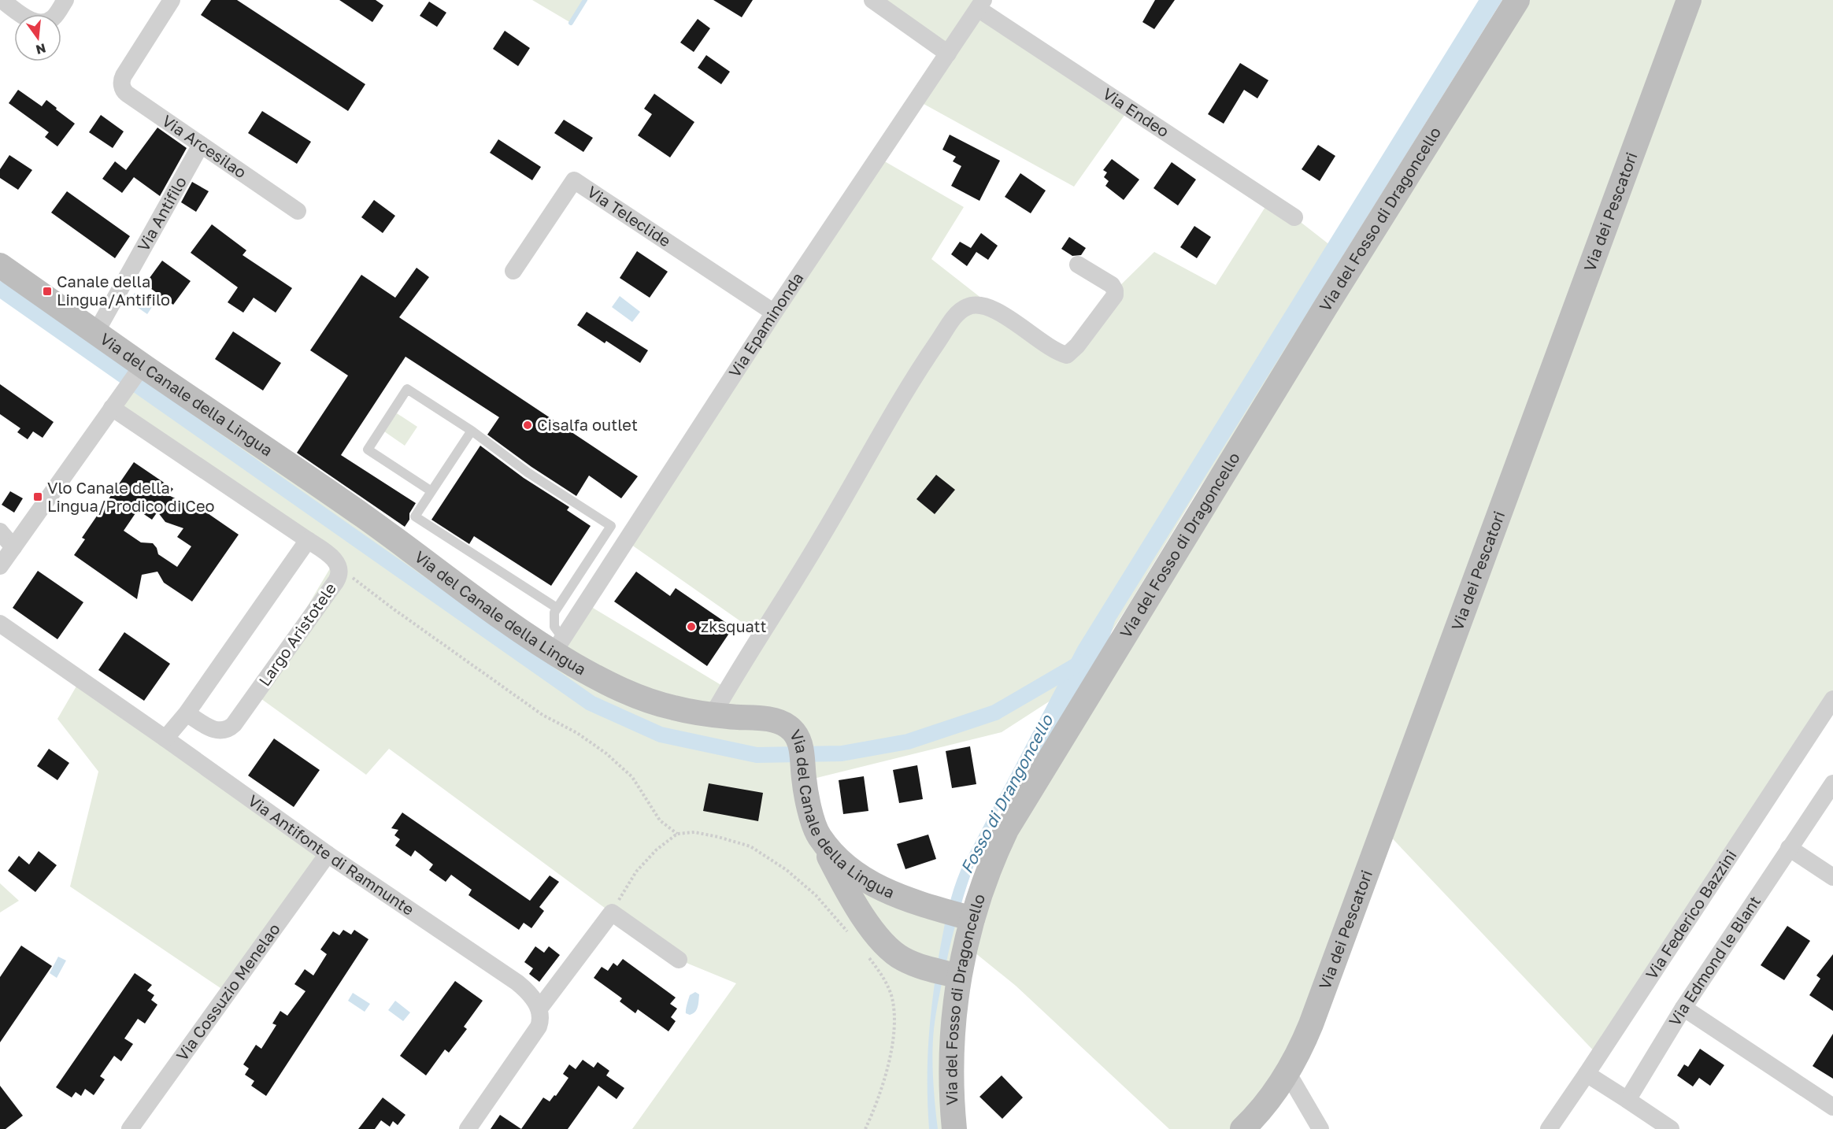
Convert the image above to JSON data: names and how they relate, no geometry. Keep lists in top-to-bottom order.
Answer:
{
  "streets": {
    "street": [
      "Via Endeo",
      "Via Arcesilao",
      "Via dei Pescatori",
      "Via Antifilo",
      "Via Teleclide",
      "Via del Fosso di Dragoncello",
      "Via Epaminonda",
      "Via del Canale della Lingua",
      "Largo Aristotele",
      "Via Antifonte di Ramnunte",
      "Via Federico Bazzini",
      "Via Edmond le Blant",
      "Via Cossuzio Menelao"
    ]
  },
  "crossings": [
    ["Via Endeo", "Via Epaminonda"],
    ["Via Arcesilao", "Via Antifilo"],
    ["Via Antifilo", "Via del Canale della Lingua"],
    ["Via Teleclide", "Via Epaminonda"],
    ["Via del Fosso di Dragoncello", "Via del Canale della Lingua"],
    ["Via Epaminonda", "Via del Canale della Lingua"],
    ["Via Antifonte di Ramnunte", "Via Cossuzio Menelao"]
  ],
  "water": ["Fosso di Drangoncello"],
  "places": {
    "transit": ["Canale della Lingua/Antifilo", "Vlo Canale della Lingua/Prodico di Ceo"],
    "other": ["Cisalfa outlet", "zksquatt"]
  },
  "north": "bottom"
}
